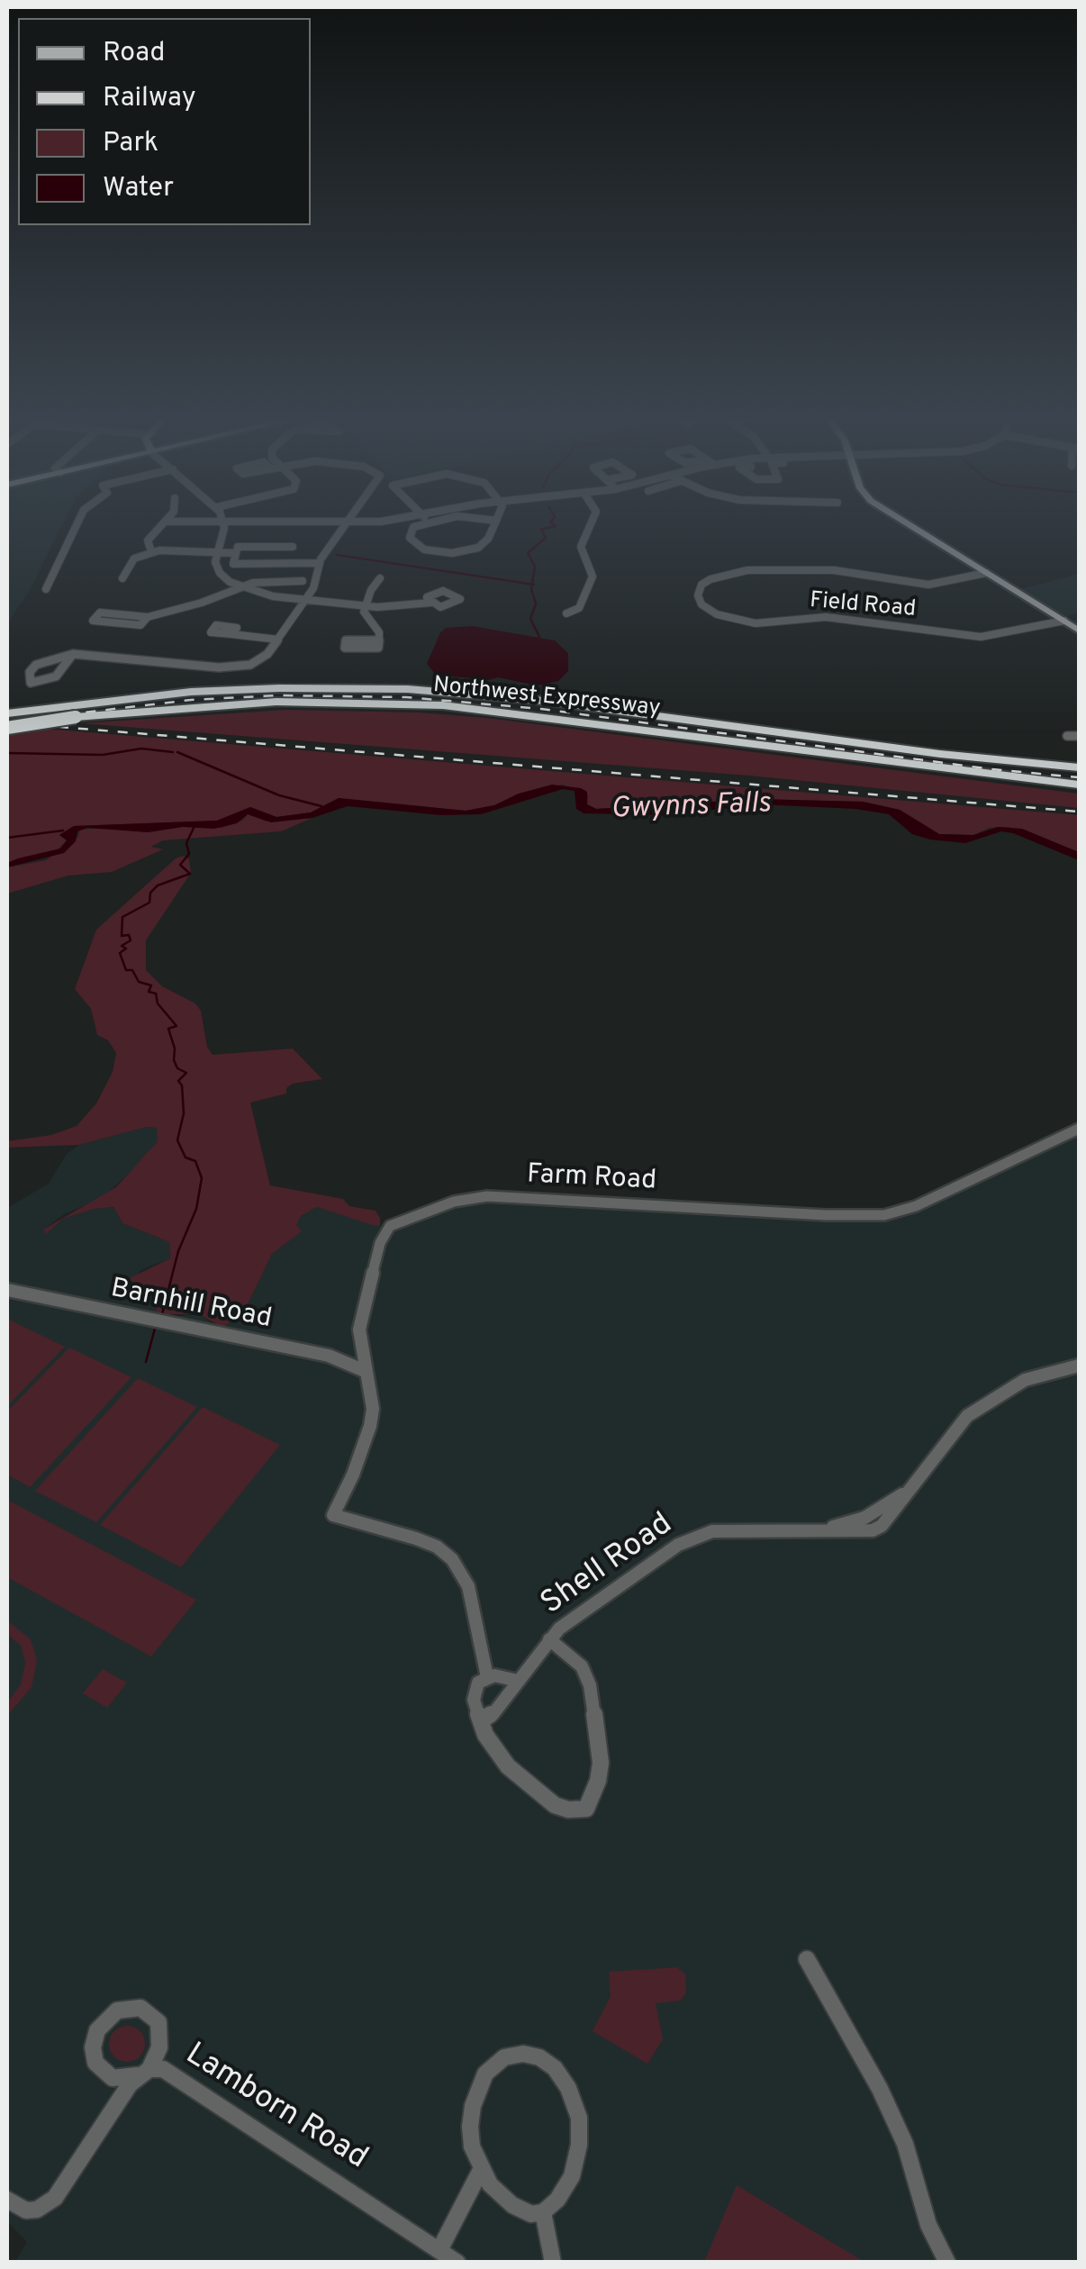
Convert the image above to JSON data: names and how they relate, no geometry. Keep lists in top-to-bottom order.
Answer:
{
  "streets": {
    "highway": ["Northwest Expressway"],
    "street": [
      "Field Road",
      "Farm Road",
      "Barnhill Road",
      "Shell Road",
      "Lamborn Road"
    ]
  },
  "crossings": [
    ["Farm Road", "Barnhill Road"]
  ],
  "water": ["Gwynns Falls"],
  "legend": [
    "Road",
    "Railway",
    "Park",
    "Water"
  ]
}
